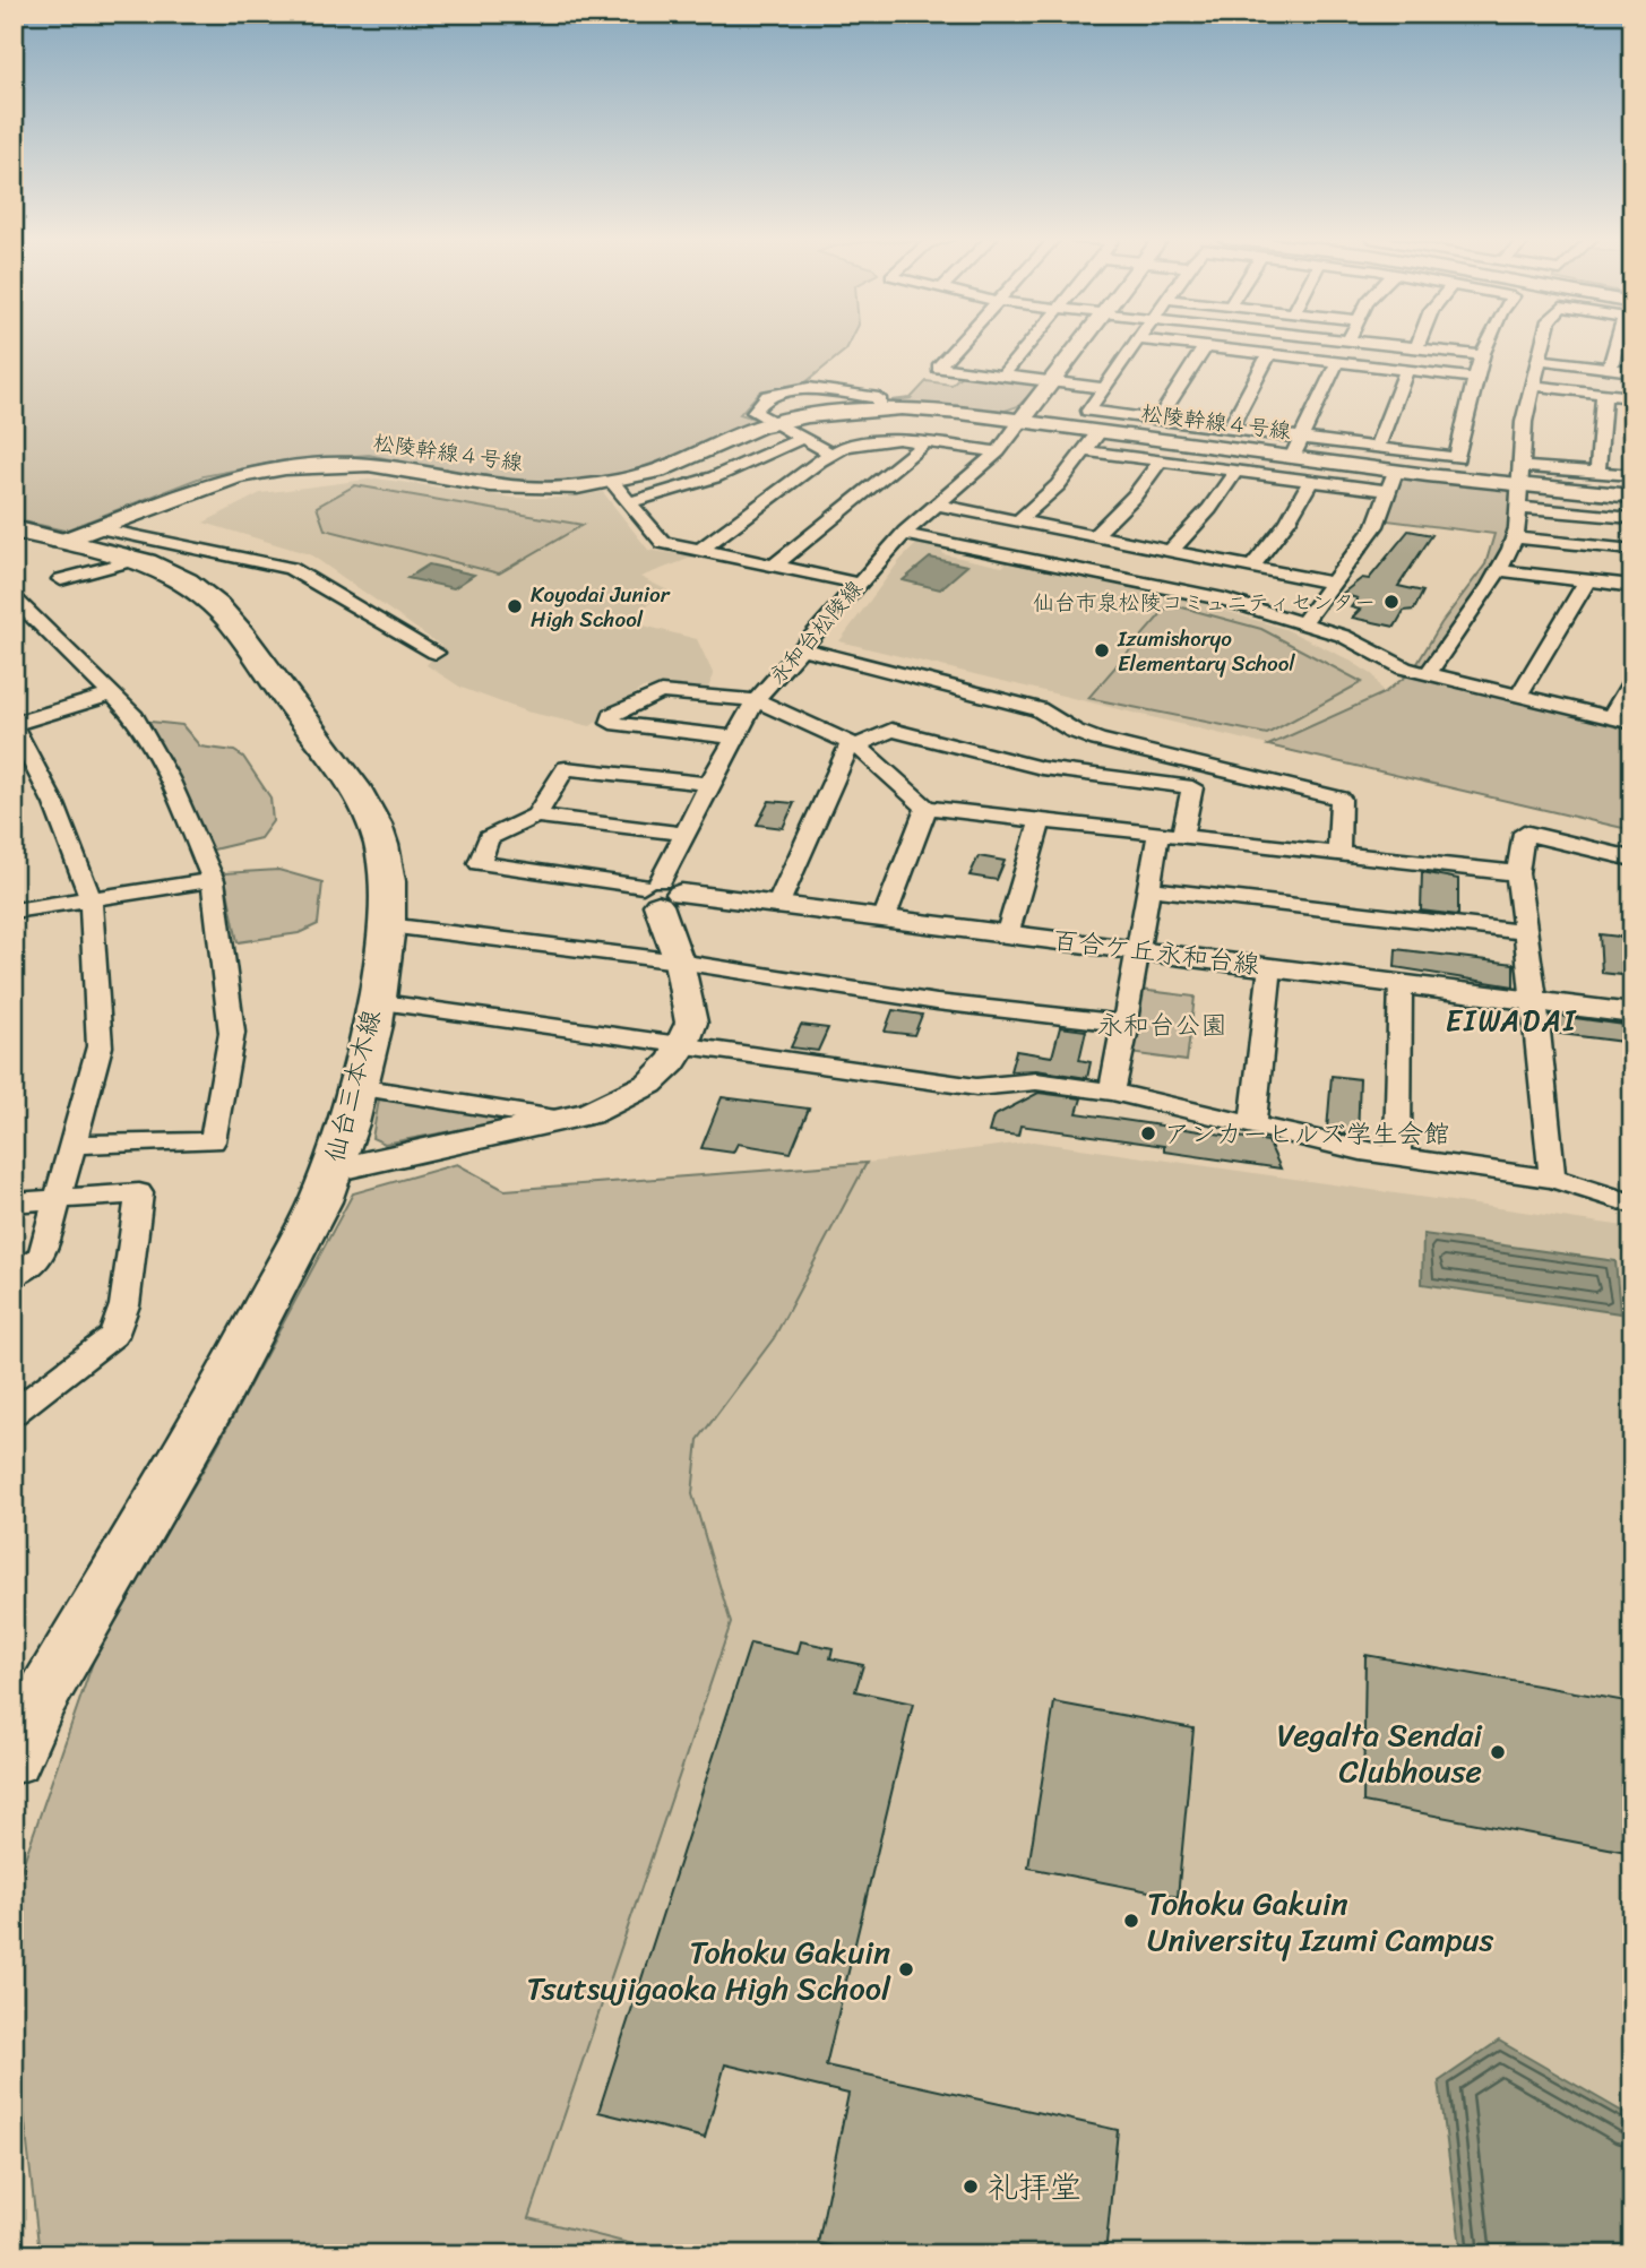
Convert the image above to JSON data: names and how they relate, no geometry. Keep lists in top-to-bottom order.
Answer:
{
  "streets": {
    "main road": ["仙台三本木線"],
    "street": ["松陵幹線４号線", "永和台松陵線", "百合ケ丘永和台線"]
  },
  "crossings": [
    ["松陵幹線４号線", "永和台松陵線"],
    ["松陵幹線４号線", "仙台三本木線"],
    ["永和台松陵線", "百合ケ丘永和台線"]
  ],
  "districts": ["EIWADAI"],
  "parks": ["永和台公園"],
  "places": [
    "仙台市泉松陵コミュニティセンター",
    "Koyodai Junior High School",
    "Izumishoryo Elementary School",
    "アンカーヒルズ学生会館",
    "Vegalta Sendai Clubhouse",
    "Tohoku Gakuin University Izumi Campus",
    "Tohoku Gakuin Tsutsujigaoka High School",
    "礼拝堂"
  ]
}
